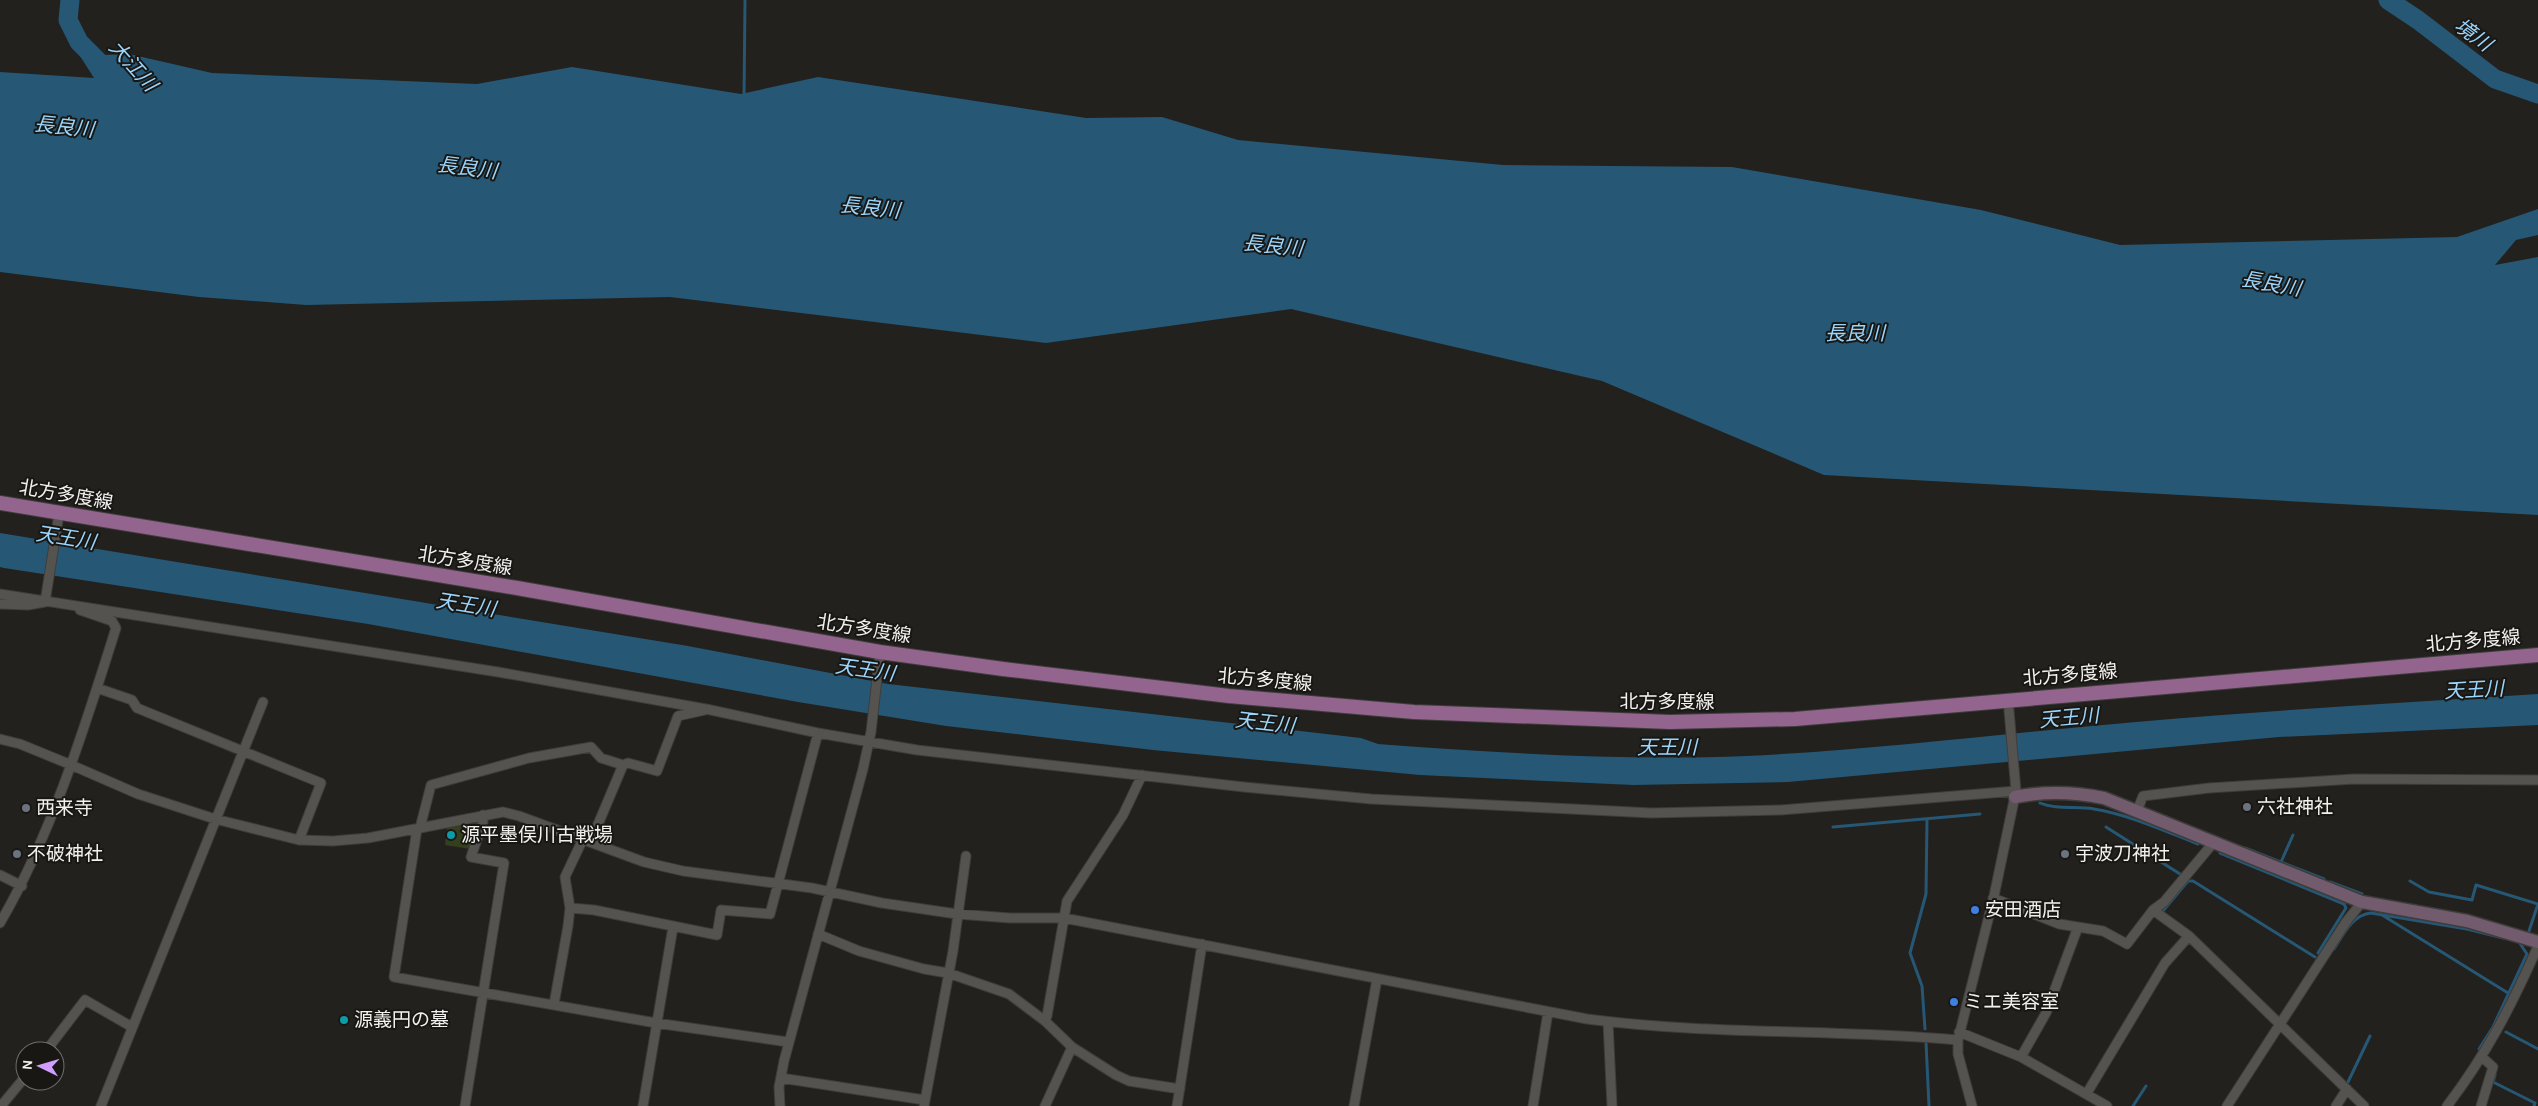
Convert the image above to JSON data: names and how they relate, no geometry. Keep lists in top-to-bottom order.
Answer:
{
  "streets": {
    "main road": ["北方多度線"]
  },
  "water": [
    "境川",
    "大江川",
    "長良川",
    "天王川"
  ],
  "places": [
    "六社神社",
    "西来寺",
    "源平墨俣川古戦場",
    "不破神社",
    "宇波刀神社",
    "安田酒店",
    "ミエ美容室",
    "源義円の墓"
  ],
  "north": "left"
}
